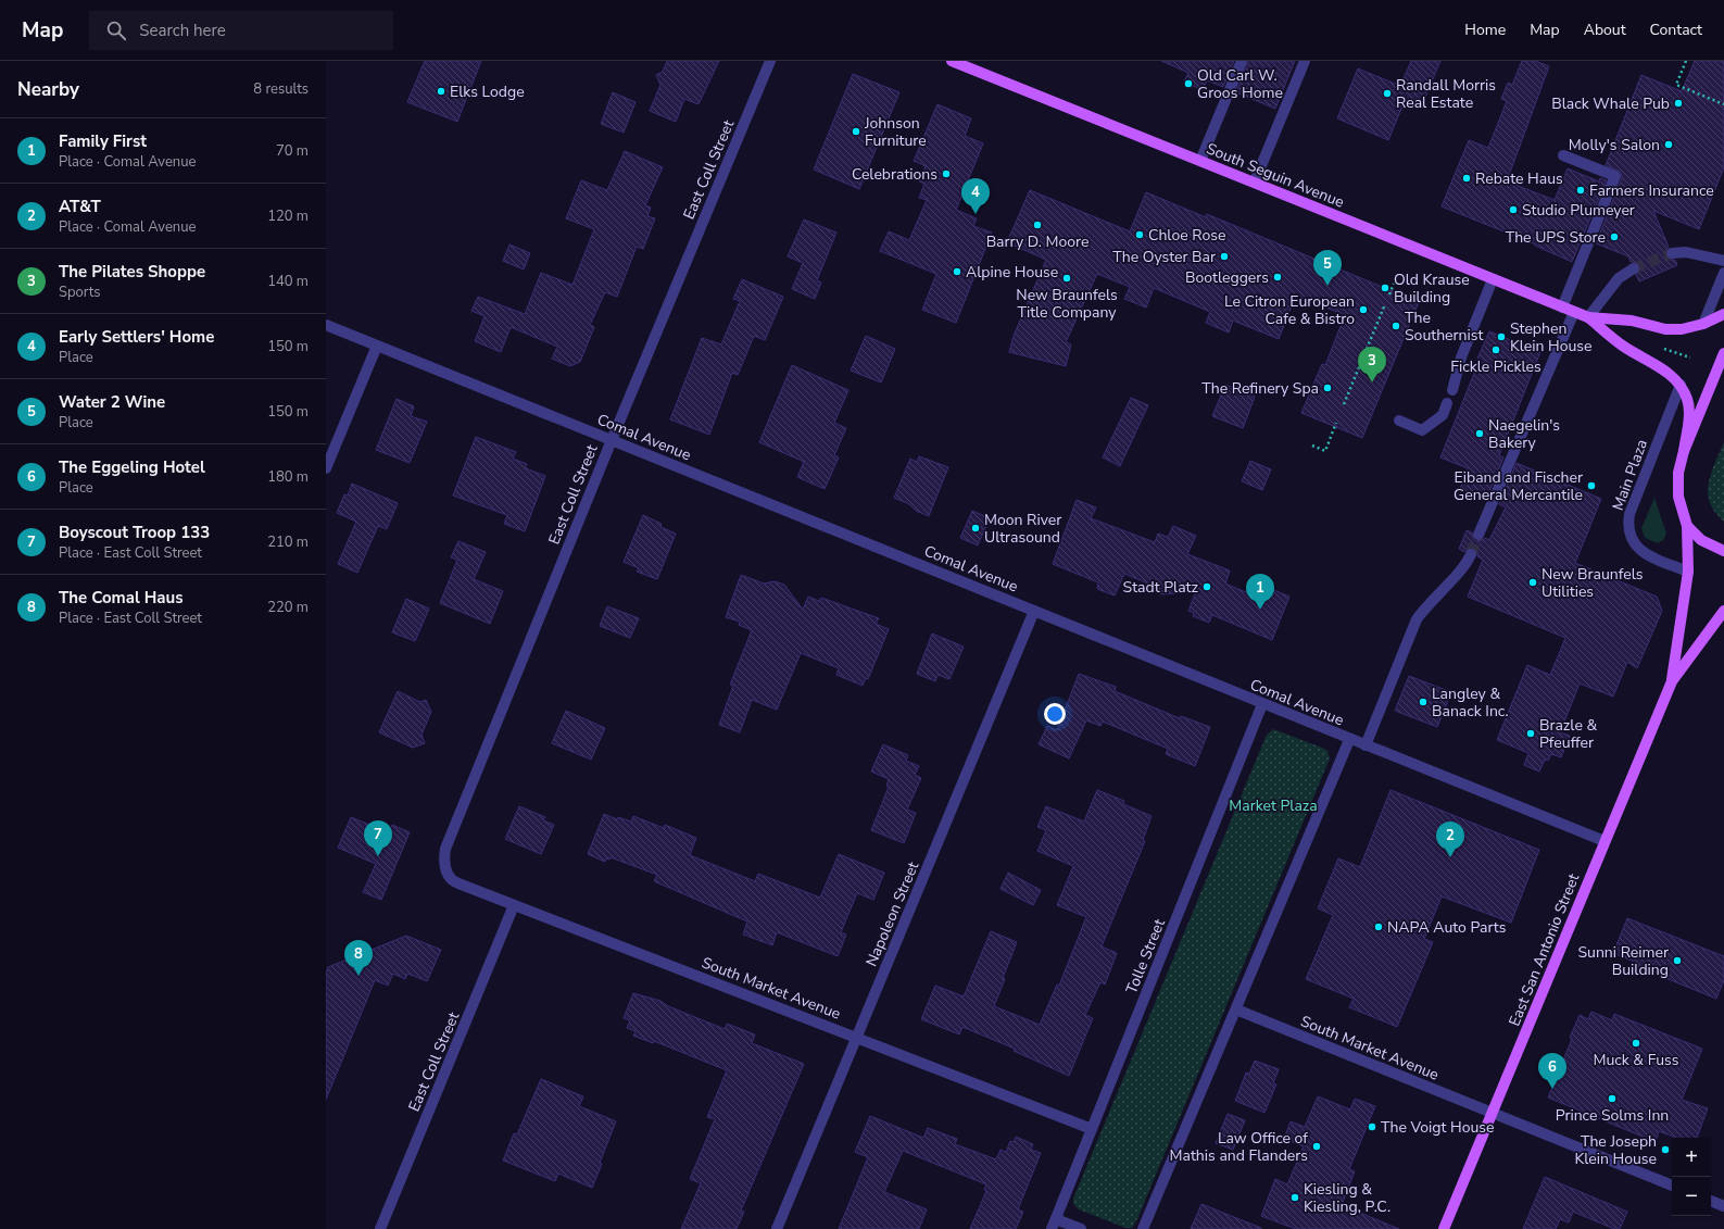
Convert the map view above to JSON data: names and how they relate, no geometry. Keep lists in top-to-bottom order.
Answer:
{
  "streets": {
    "main road": ["South Seguin Avenue", "East San Antonio Street"],
    "street": [
      "East Coll Street",
      "Comal Avenue",
      "Main Plaza",
      "Napoleon Street",
      "Tolle Street",
      "South Market Avenue"
    ]
  },
  "crossings": [
    ["East Coll Street", "Comal Avenue"],
    ["East Coll Street", "South Market Avenue"],
    ["South Seguin Avenue", "Main Plaza"],
    ["Comal Avenue", "Napoleon Street"],
    ["Comal Avenue", "East San Antonio Street"],
    ["Comal Avenue", "Tolle Street"],
    ["Main Plaza", "East San Antonio Street"],
    ["Napoleon Street", "South Market Avenue"],
    ["East San Antonio Street", "South Market Avenue"],
    ["Tolle Street", "South Market Avenue"]
  ],
  "parks": ["Market Plaza"],
  "places": [
    "Old Carl W. Groos Home",
    "Elks Lodge",
    "Randall Morris Real Estate",
    "Black Whale Pub",
    "Johnson Furniture",
    "Molly's Salon",
    "Celebrations",
    "Rebate Haus",
    "Farmers Insurance",
    "Studio Plumeyer",
    "Barry D. Moore",
    "Chloe Rose",
    "The UPS Store",
    "The Oyster Bar",
    "Alpine House",
    "Bootleggers",
    "New Braunfels Title Company",
    "Old Krause Building",
    "Le Citron European Cafe & Bistro",
    "The Southernist",
    "Stephen Klein House",
    "Fickle Pickles",
    "The Refinery Spa",
    "Naegelin's Bakery",
    "Eiband and Fischer General Mercantile",
    "Moon River Ultrasound",
    "New Braunfels Utilities",
    "Stadt Platz",
    "Langley & Banack Inc.",
    "Brazle & Pfeuffer",
    "NAPA Auto Parts",
    "Sunni Reimer Building",
    "Muck & Fuss",
    "Prince Solms Inn",
    "The Voigt House",
    "Law Office of Mathis and Flanders",
    "The Joseph Klein House",
    "Kiesling & Kiesling, P.C."
  ],
  "page": {
    "header": "Map",
    "search": "Search here",
    "nav": [
      "Home",
      "Map",
      "About",
      "Contact"
    ],
    "heading": ["Nearby", "8 results"],
    "list": [
      {
        "mark": "1",
        "name": "Family First",
        "note": "Place · Comal Avenue",
        "value": "70 m"
      },
      {
        "mark": "2",
        "name": "AT&T",
        "note": "Place · Comal Avenue",
        "value": "120 m"
      },
      {
        "mark": "3",
        "name": "The Pilates Shoppe",
        "note": "Sports",
        "value": "140 m"
      },
      {
        "mark": "4",
        "name": "Early Settlers' Home",
        "note": "Place",
        "value": "150 m"
      },
      {
        "mark": "5",
        "name": "Water 2 Wine",
        "note": "Place",
        "value": "150 m"
      },
      {
        "mark": "6",
        "name": "The Eggeling Hotel",
        "note": "Place",
        "value": "180 m"
      },
      {
        "mark": "7",
        "name": "Boyscout Troop 133",
        "note": "Place · East Coll Street",
        "value": "210 m"
      },
      {
        "mark": "8",
        "name": "The Comal Haus",
        "note": "Place · East Coll Street",
        "value": "220 m"
      }
    ],
    "pins": [
      "4",
      "5",
      "3",
      "1",
      "7",
      "2",
      "8",
      "6"
    ],
    "map_buttons": ["+", "−"]
  }
}
